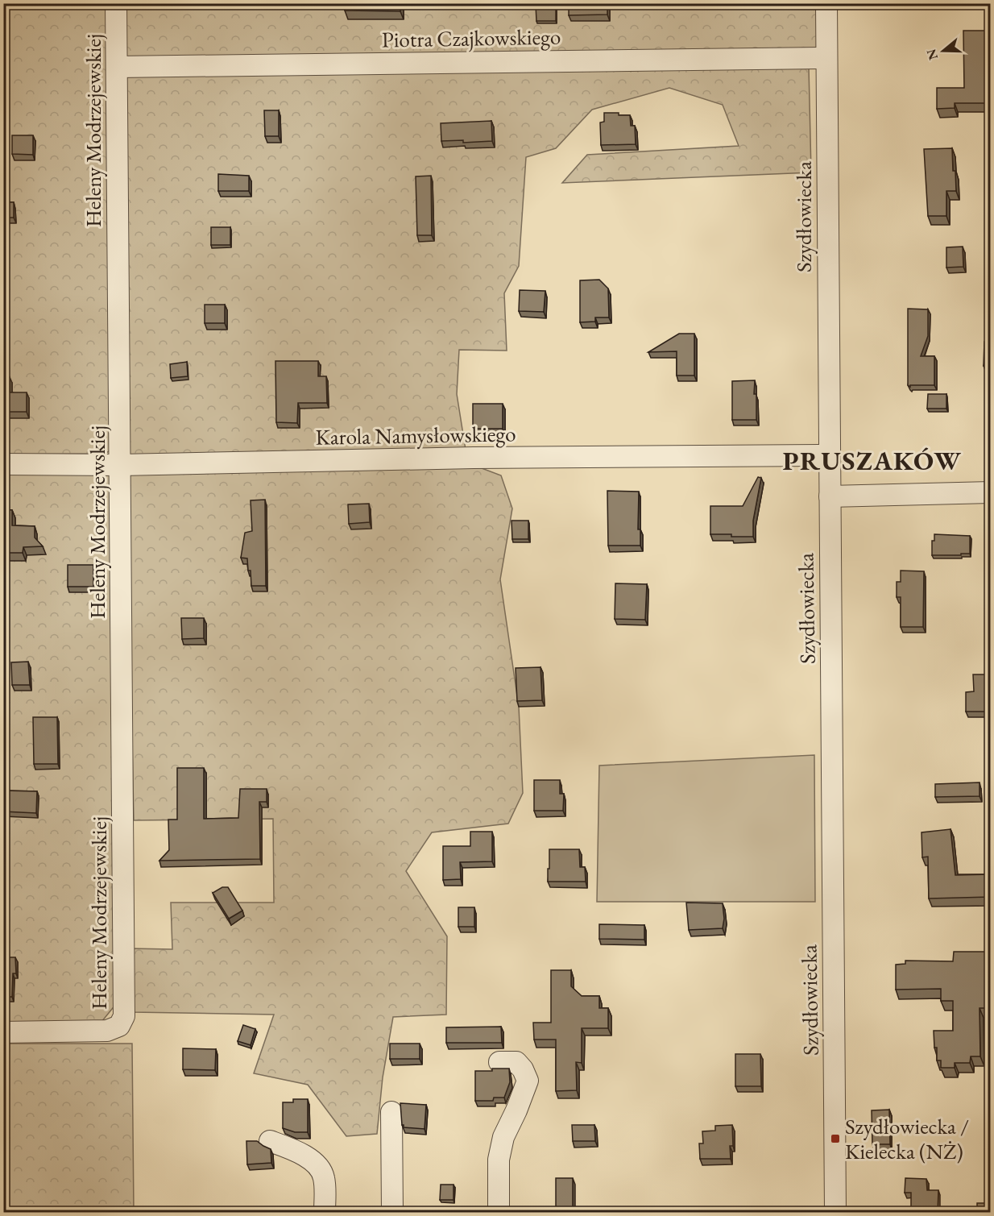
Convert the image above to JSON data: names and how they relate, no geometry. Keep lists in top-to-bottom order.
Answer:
{
  "streets": {
    "street": [
      "Piotra Czajkowskiego",
      "Heleny Modrzejewskiej",
      "Szydłowiecka",
      "Karola Namysłowskiego"
    ]
  },
  "crossings": [
    ["Piotra Czajkowskiego", "Heleny Modrzejewskiej"],
    ["Piotra Czajkowskiego", "Szydłowiecka"],
    ["Heleny Modrzejewskiej", "Karola Namysłowskiego"],
    ["Szydłowiecka", "Karola Namysłowskiego"]
  ],
  "districts": ["PRUSZAKÓW"],
  "places": {
    "transit": ["Szydłowiecka / Kielecka (NŻ)"]
  },
  "north": "left"
}
